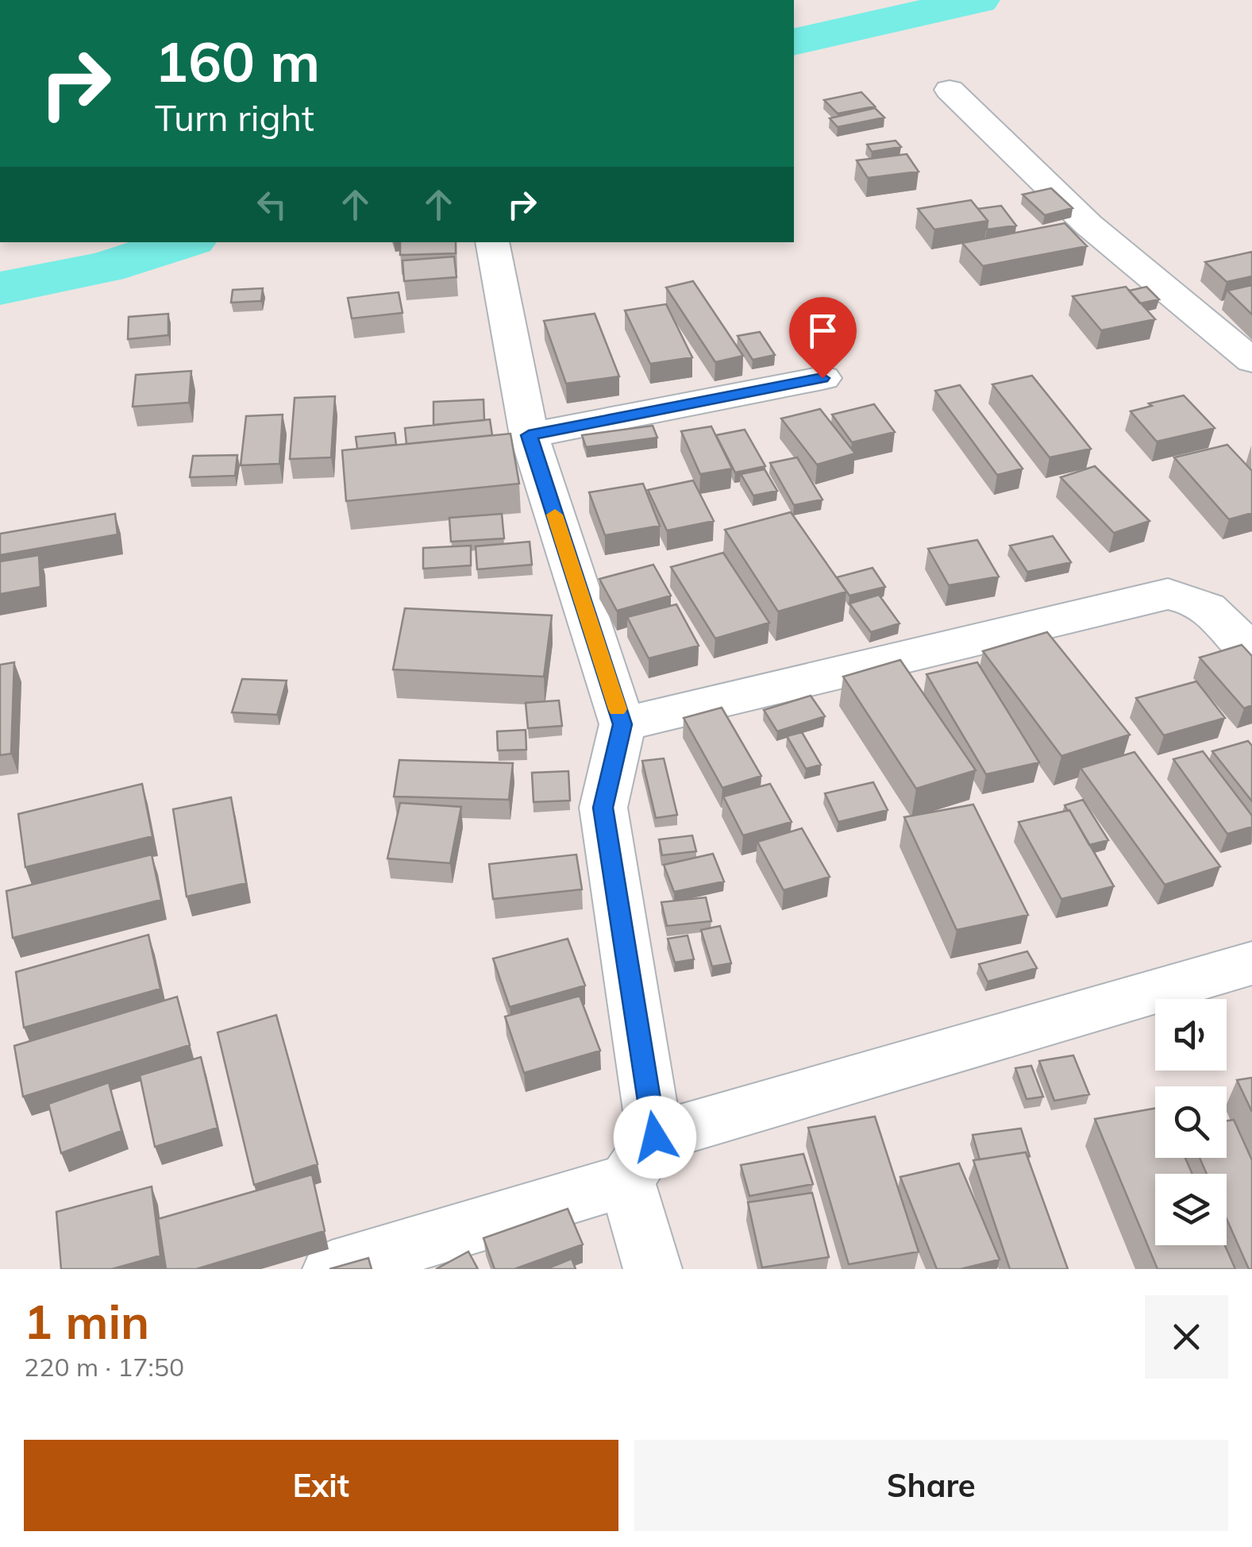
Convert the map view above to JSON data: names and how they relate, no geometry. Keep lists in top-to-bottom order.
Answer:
{
  "page": {
    "turn": ["160 m", "Turn right"],
    "heading": ["1 min", "220 m · 17:50"],
    "buttons": ["Exit", "Share"]
  }
}
